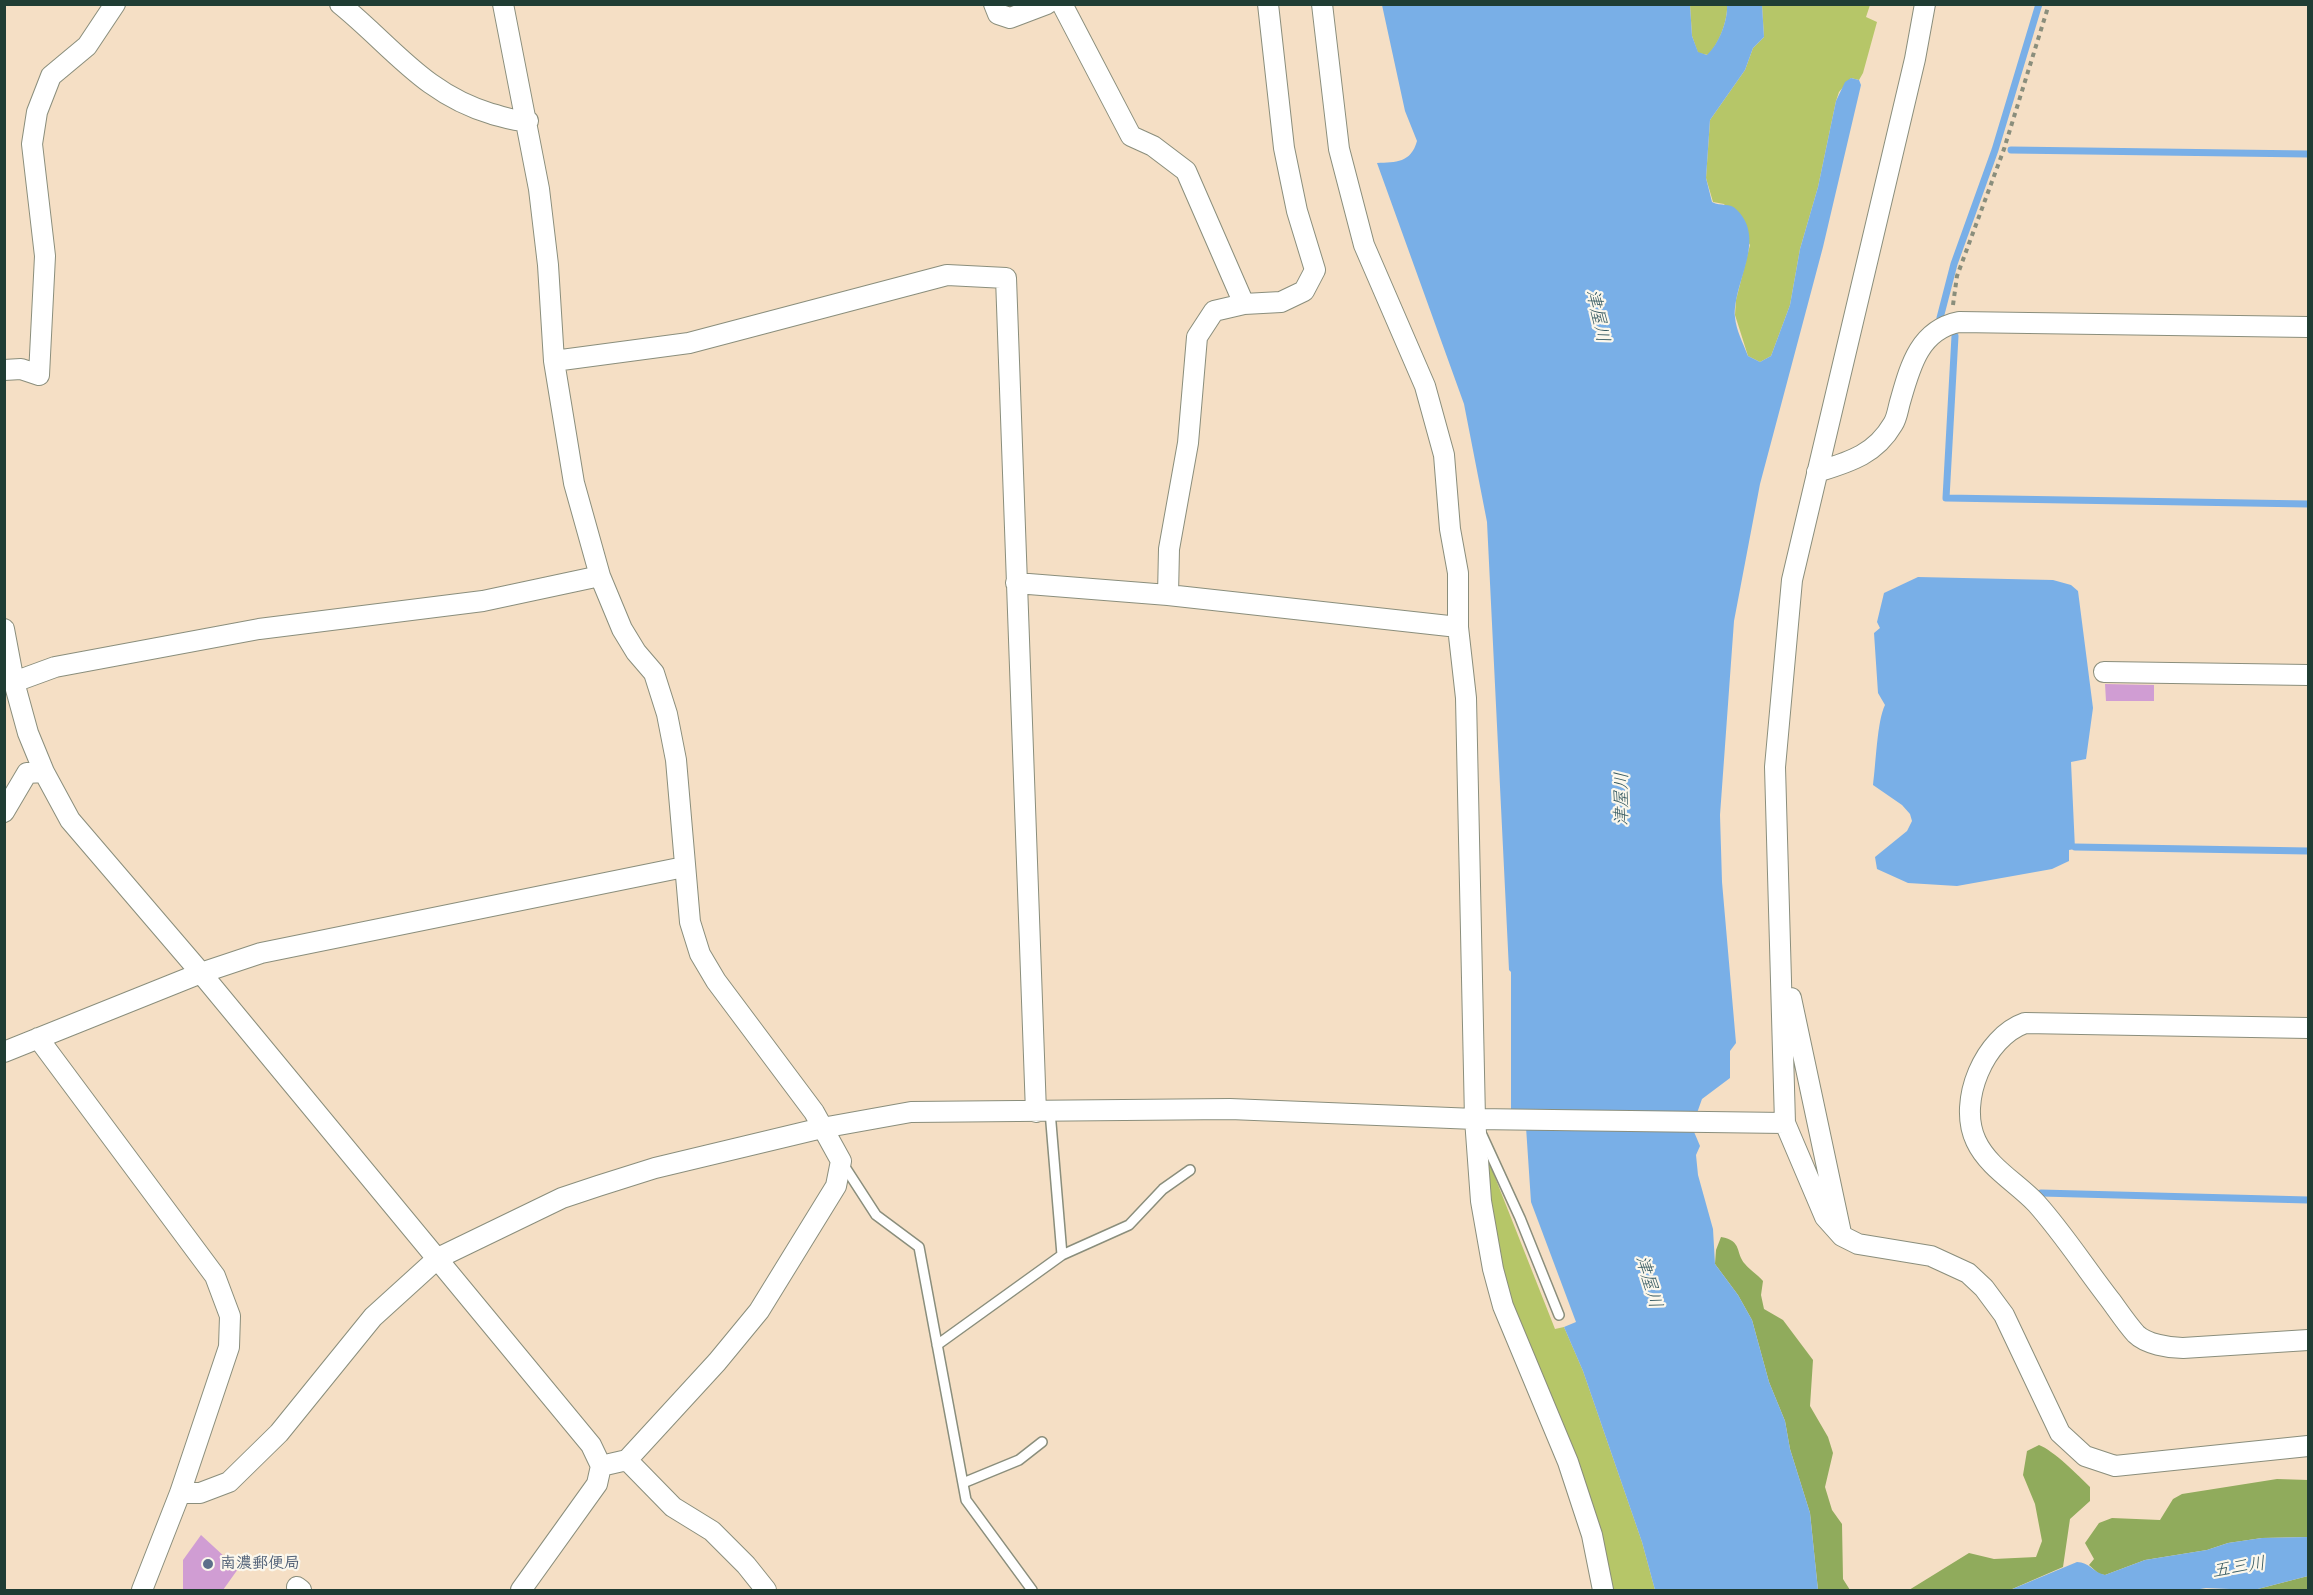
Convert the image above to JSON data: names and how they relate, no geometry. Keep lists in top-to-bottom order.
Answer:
{
  "water": ["津屋川", "五三川"],
  "places": ["南濃郵便局"]
}
